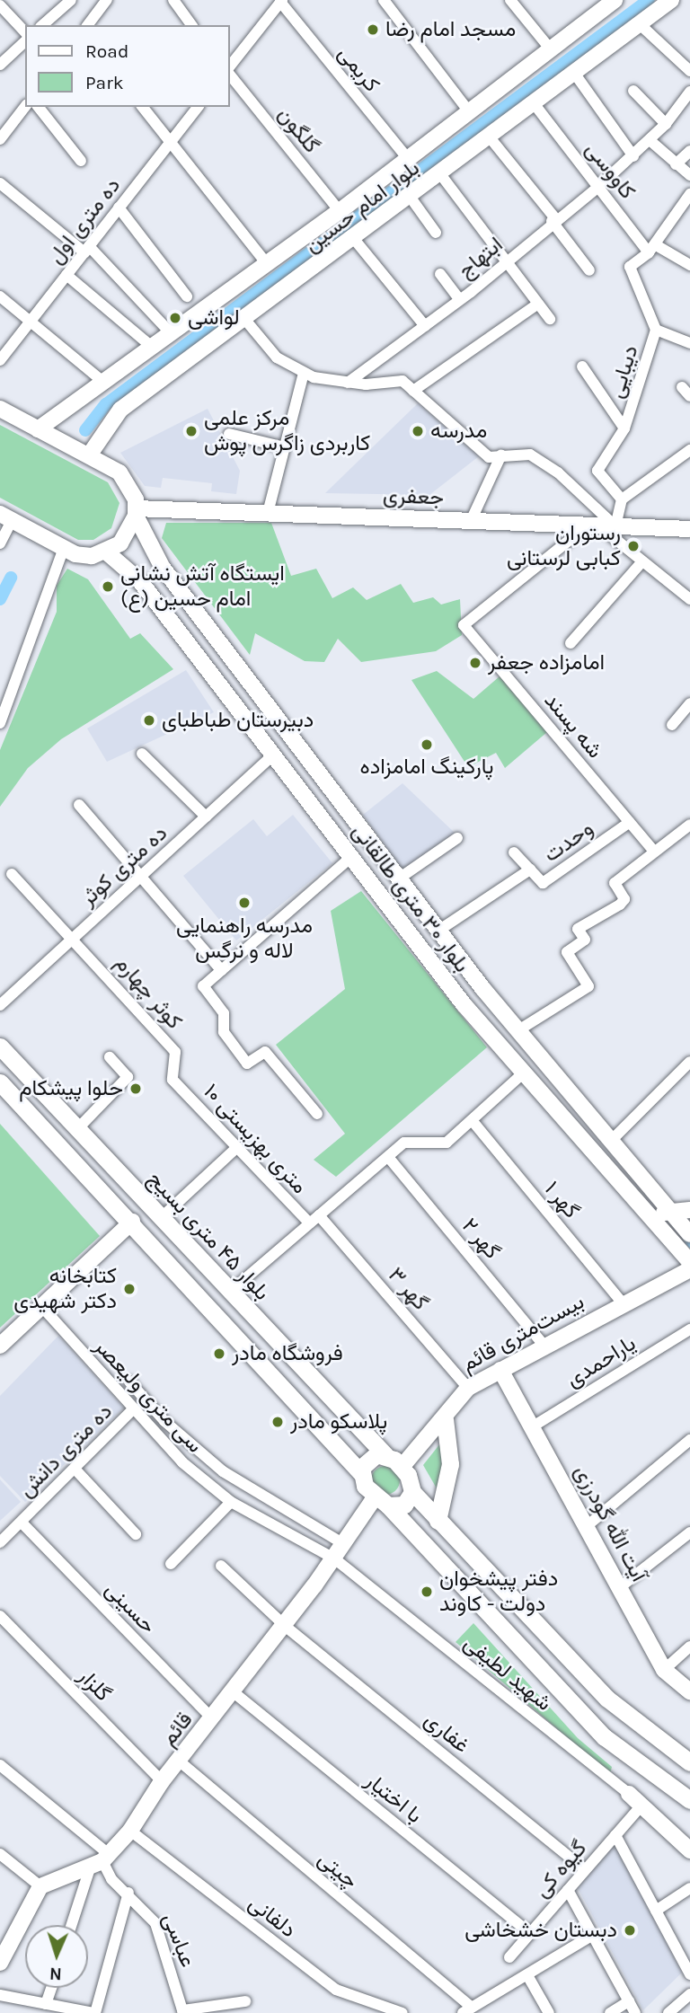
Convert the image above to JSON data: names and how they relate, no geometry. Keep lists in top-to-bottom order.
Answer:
{
  "streets": {
    "main road": [
      "بلوار امام حسین",
      "جعفری",
      "بلوار ۳۰ متری طالقانی",
      "بلوار ۴۵ متری بسیج",
      "بیست‌متری قائم",
      "آیت الله گودرزی",
      "قائم"
    ],
    "street": [
      "کریمی",
      "گلگون",
      "کاووسی",
      "ده متری اول",
      "ابتهاج",
      "دیبایی",
      "شه پسند",
      "وحدت",
      "ده متری کوثر",
      "کوثر چهارم",
      "۱۰ متری بهزیستی",
      "گهر ۱",
      "گهر ۲",
      "گهر ۳",
      "یاراحمدی",
      "سی متری ولیعصر",
      "ده متری دانش",
      "حسینی",
      "شهید لطیفی",
      "گلزار",
      "غفاری",
      "با اختیار",
      "گیوه کی",
      "چیتی",
      "دلفانی",
      "عباسی"
    ]
  },
  "crossings": [
    ["کریمی", "بلوار امام حسین"],
    ["گلگون", "بلوار امام حسین"],
    ["کاووسی", "بلوار امام حسین"],
    ["کاووسی", "ابتهاج"],
    ["کاووسی", "دیبایی"],
    ["بلوار امام حسین", "بلوار ۳۰ متری طالقانی"],
    ["جعفری", "شه پسند"],
    ["جعفری", "بلوار ۳۰ متری طالقانی"],
    ["شه پسند", "وحدت"],
    ["وحدت", "بلوار ۳۰ متری طالقانی"],
    ["ده متری کوثر", "بلوار ۳۰ متری طالقانی"],
    ["ده متری کوثر", "کوثر چهارم"],
    ["بلوار ۳۰ متری طالقانی", "۱۰ متری بهزیستی"],
    ["کوثر چهارم", "۱۰ متری بهزیستی"],
    ["۱۰ متری بهزیستی", "گهر ۱"],
    ["۱۰ متری بهزیستی", "بلوار ۴۵ متری بسیج"],
    ["۱۰ متری بهزیستی", "گهر ۲"],
    ["۱۰ متری بهزیستی", "گهر ۳"],
    ["گهر ۱", "بیست‌متری قائم"],
    ["بلوار ۴۵ متری بسیج", "بیست‌متری قائم"],
    ["بلوار ۴۵ متری بسیج", "قائم"],
    ["گهر ۲", "بیست‌متری قائم"],
    ["گهر ۳", "بیست‌متری قائم"],
    ["بیست‌متری قائم", "آیت الله گودرزی"],
    ["بیست‌متری قائم", "قائم"],
    ["یاراحمدی", "آیت الله گودرزی"],
    ["سی متری ولیعصر", "ده متری دانش"],
    ["سی متری ولیعصر", "شهید لطیفی"],
    ["سی متری ولیعصر", "قائم"],
    ["ده متری دانش", "حسینی"],
    ["حسینی", "قائم"],
    ["شهید لطیفی", "قائم"],
    ["گلزار", "قائم"],
    ["قائم", "غفاری"],
    ["قائم", "با اختیار"],
    ["قائم", "چیتی"],
    ["قائم", "دلفانی"],
    ["قائم", "عباسی"],
    ["غفاری", "گیوه کی"],
    ["با اختیار", "گیوه کی"]
  ],
  "places": [
    "مسجد امام رضا",
    "لواشی",
    "مرکز علمی کاربردی زاگرس پوش",
    "مدرسه",
    "رستوران کبابی لرستانی",
    "ایستگاه آتش نشانی امام حسین (ع)",
    "امامزاده جعفر",
    "دبیرستان طباطبای",
    "پارکینگ امامزاده",
    "مدرسه راهنمایی لاله و نرگس",
    "حلوا پیشکام",
    "کتابخانه دکتر شهیدی",
    "فروشگاه مادر",
    "پلاسکو مادر",
    "دفتر پیشخوان دولت - کاوند",
    "دبستان خشخاشی"
  ],
  "legend": ["Road", "Park"],
  "north": "bottom"
}
